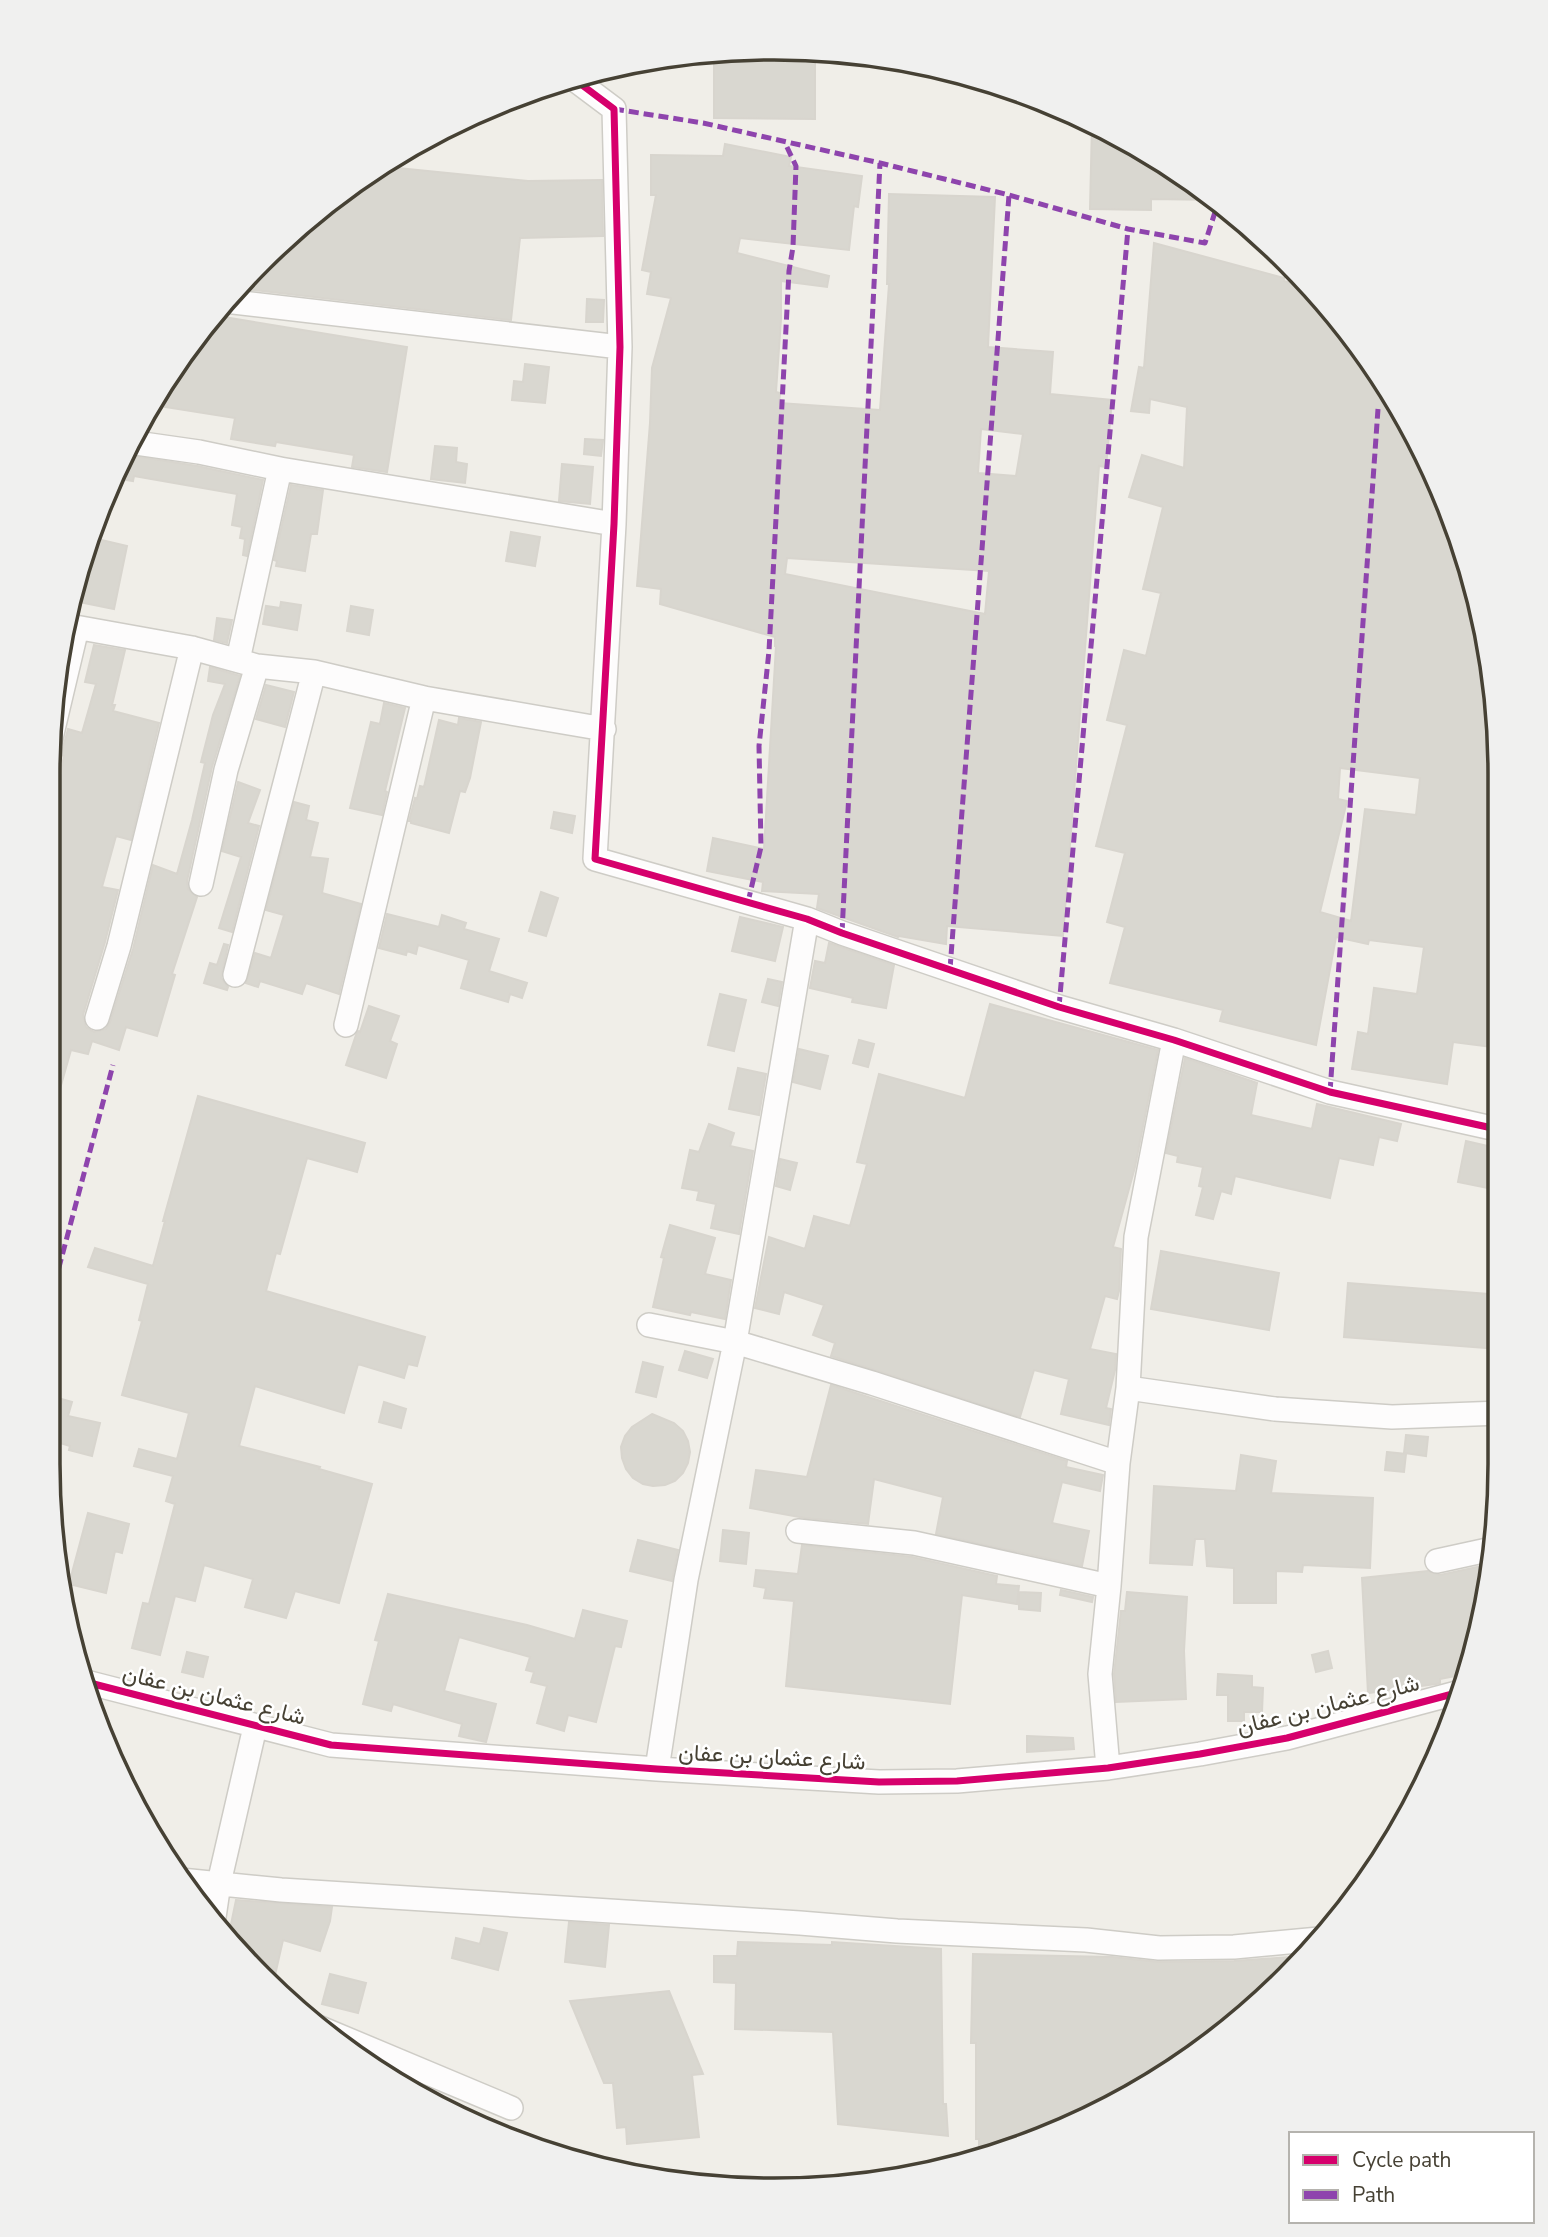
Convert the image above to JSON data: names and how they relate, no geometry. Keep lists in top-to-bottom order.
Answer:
{
  "streets": {
    "street": ["شارع عثمان بن عفان"]
  },
  "legend": ["Cycle path", "Path"]
}
